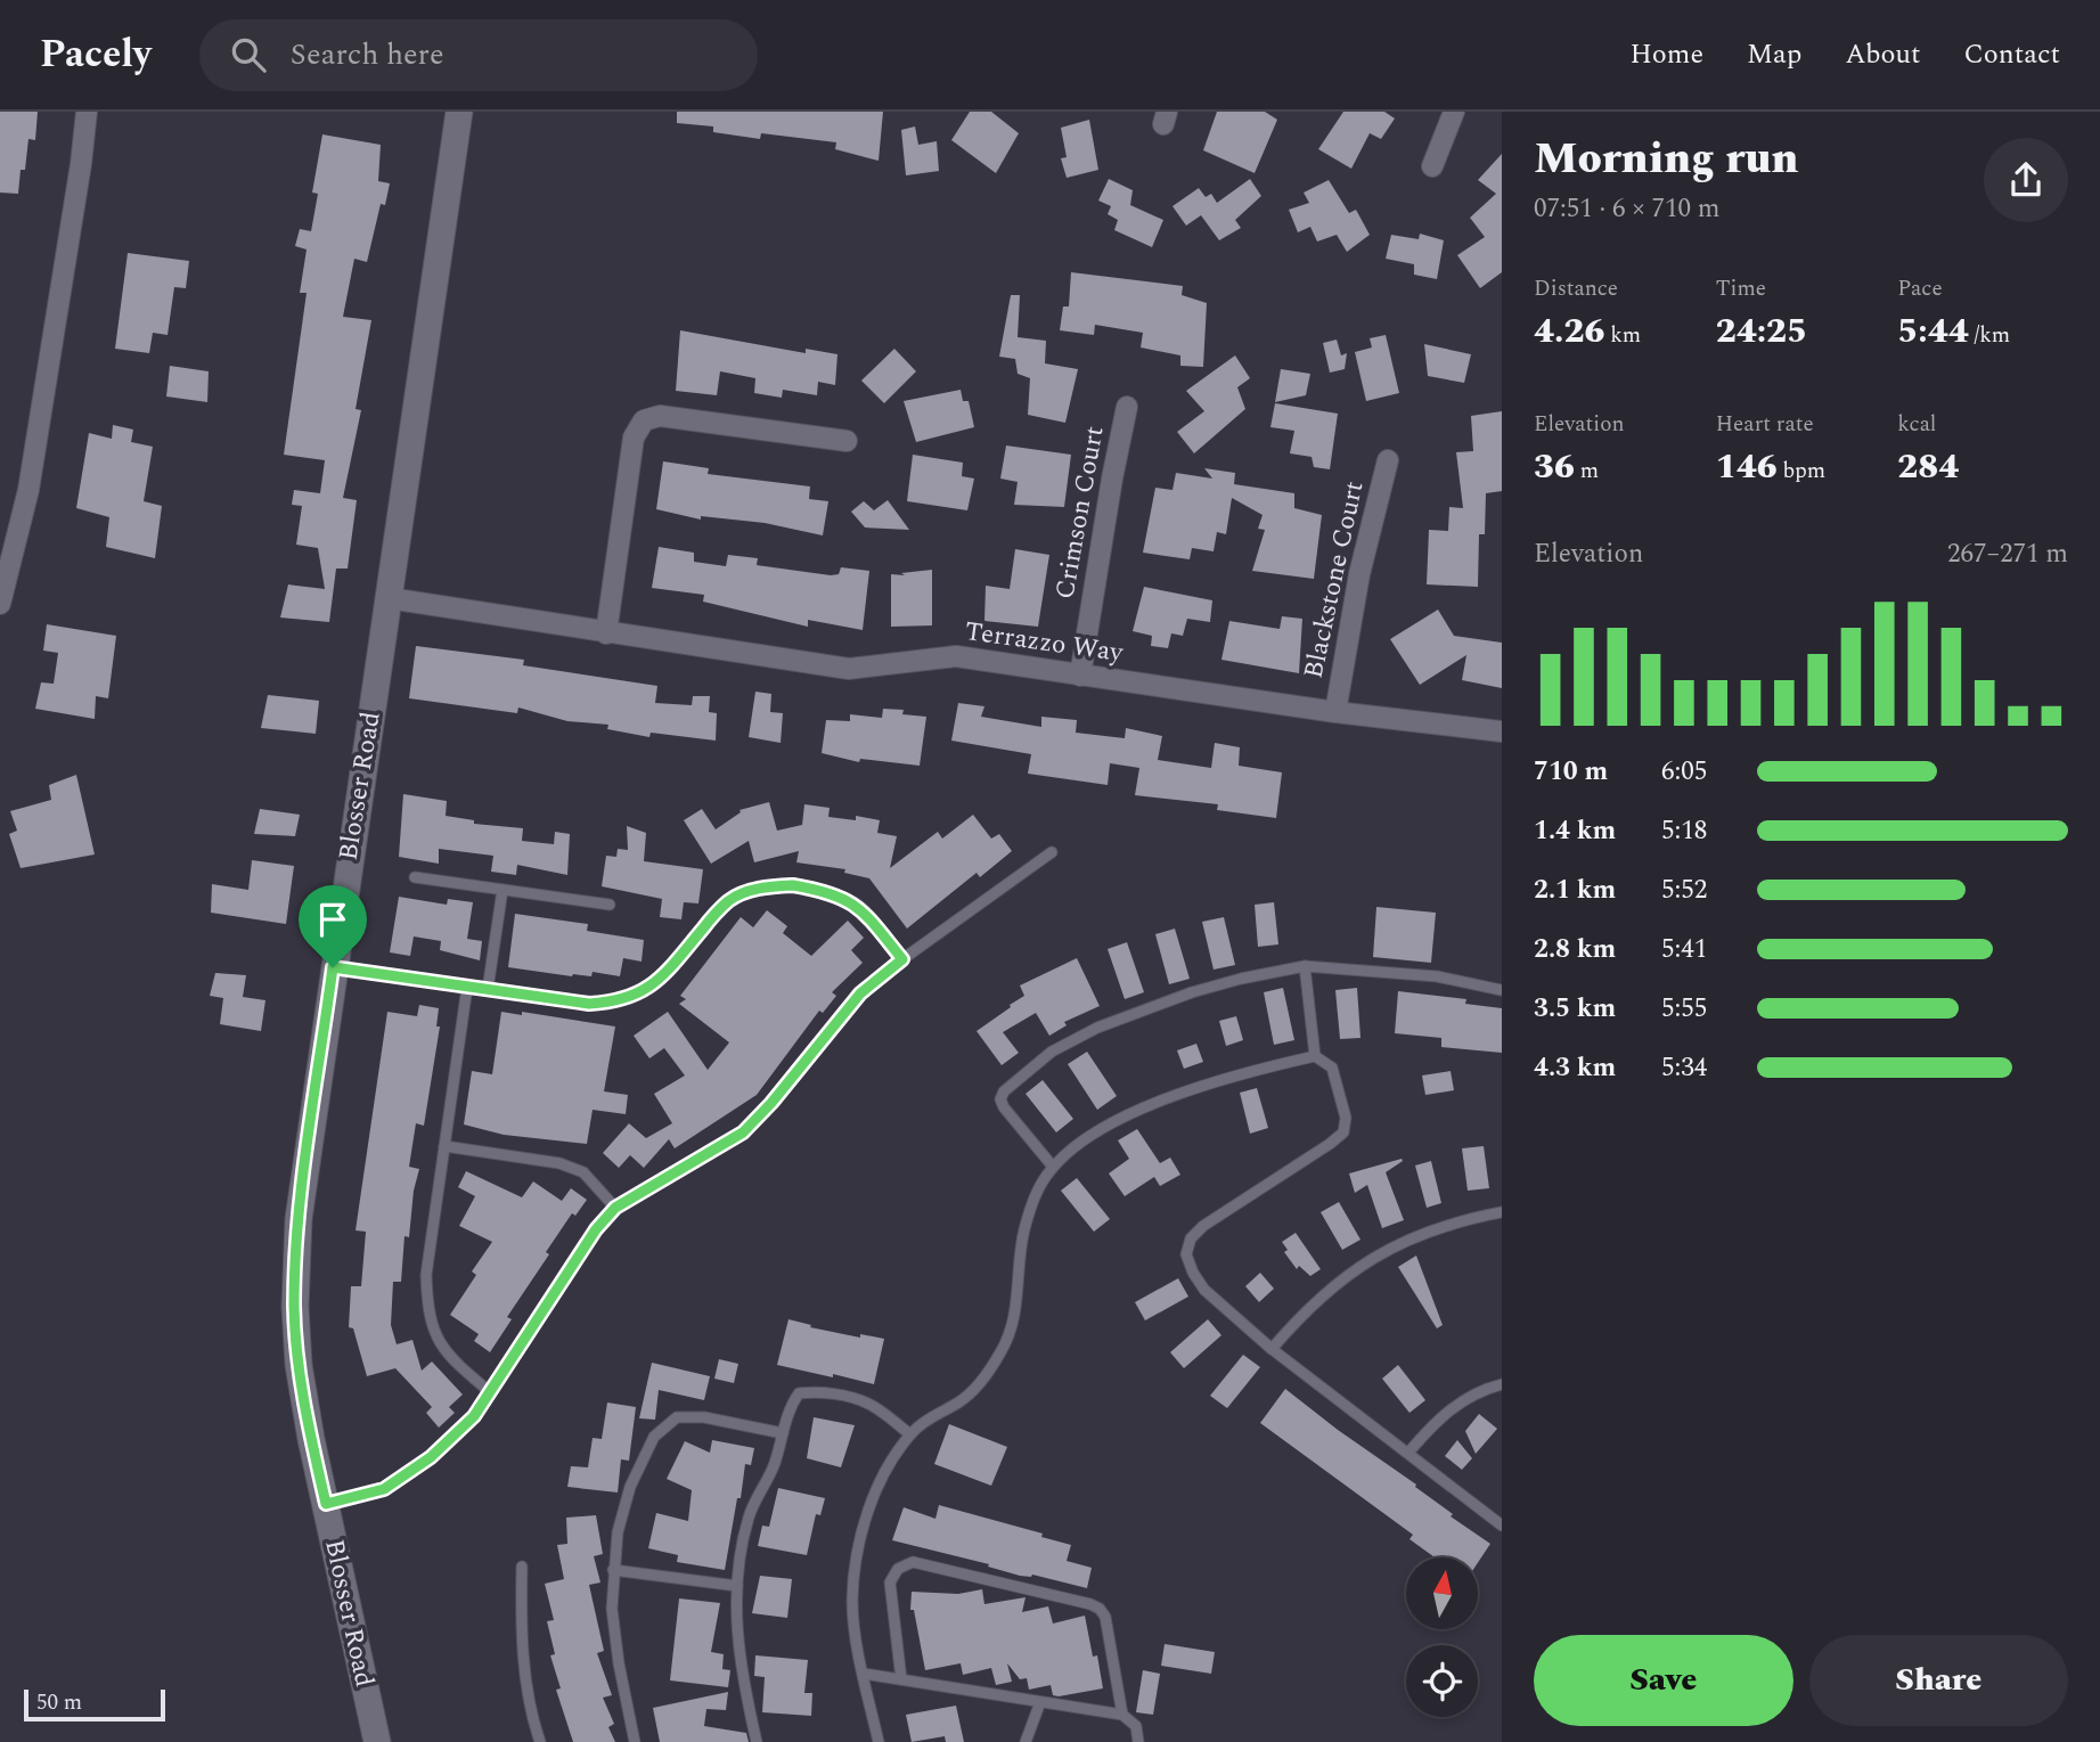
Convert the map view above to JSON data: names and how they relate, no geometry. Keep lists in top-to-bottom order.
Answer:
{
  "streets": {
    "street": [
      "Crimson Court",
      "Blackstone Court",
      "Terrazzo Way",
      "Blosser Road"
    ]
  },
  "crossings": [
    ["Crimson Court", "Terrazzo Way"],
    ["Blackstone Court", "Terrazzo Way"],
    ["Terrazzo Way", "Blosser Road"]
  ],
  "scale_bar": "50 m",
  "north": "top",
  "page": {
    "header": "Pacely",
    "search": "Search here",
    "nav": [
      "Home",
      "Map",
      "About",
      "Contact"
    ],
    "heading": ["Morning run", "07:51 · 6 × 710 m"],
    "stats": [
      ["Distance", "4.26 km"],
      ["Time", "24:25"],
      ["Pace", "5:44 /km"],
      ["Elevation", "36 m"],
      ["Heart rate", "146 bpm"],
      ["kcal", "284"]
    ],
    "chart": ["Elevation", "267–271 m"],
    "list": [
      {
        "name": "710 m",
        "note": "6:05"
      },
      {
        "name": "1.4 km",
        "note": "5:18"
      },
      {
        "name": "2.1 km",
        "note": "5:52"
      },
      {
        "name": "2.8 km",
        "note": "5:41"
      },
      {
        "name": "3.5 km",
        "note": "5:55"
      },
      {
        "name": "4.3 km",
        "note": "5:34"
      }
    ],
    "buttons": ["Save", "Share"],
    "scale": "50 m"
  }
}
